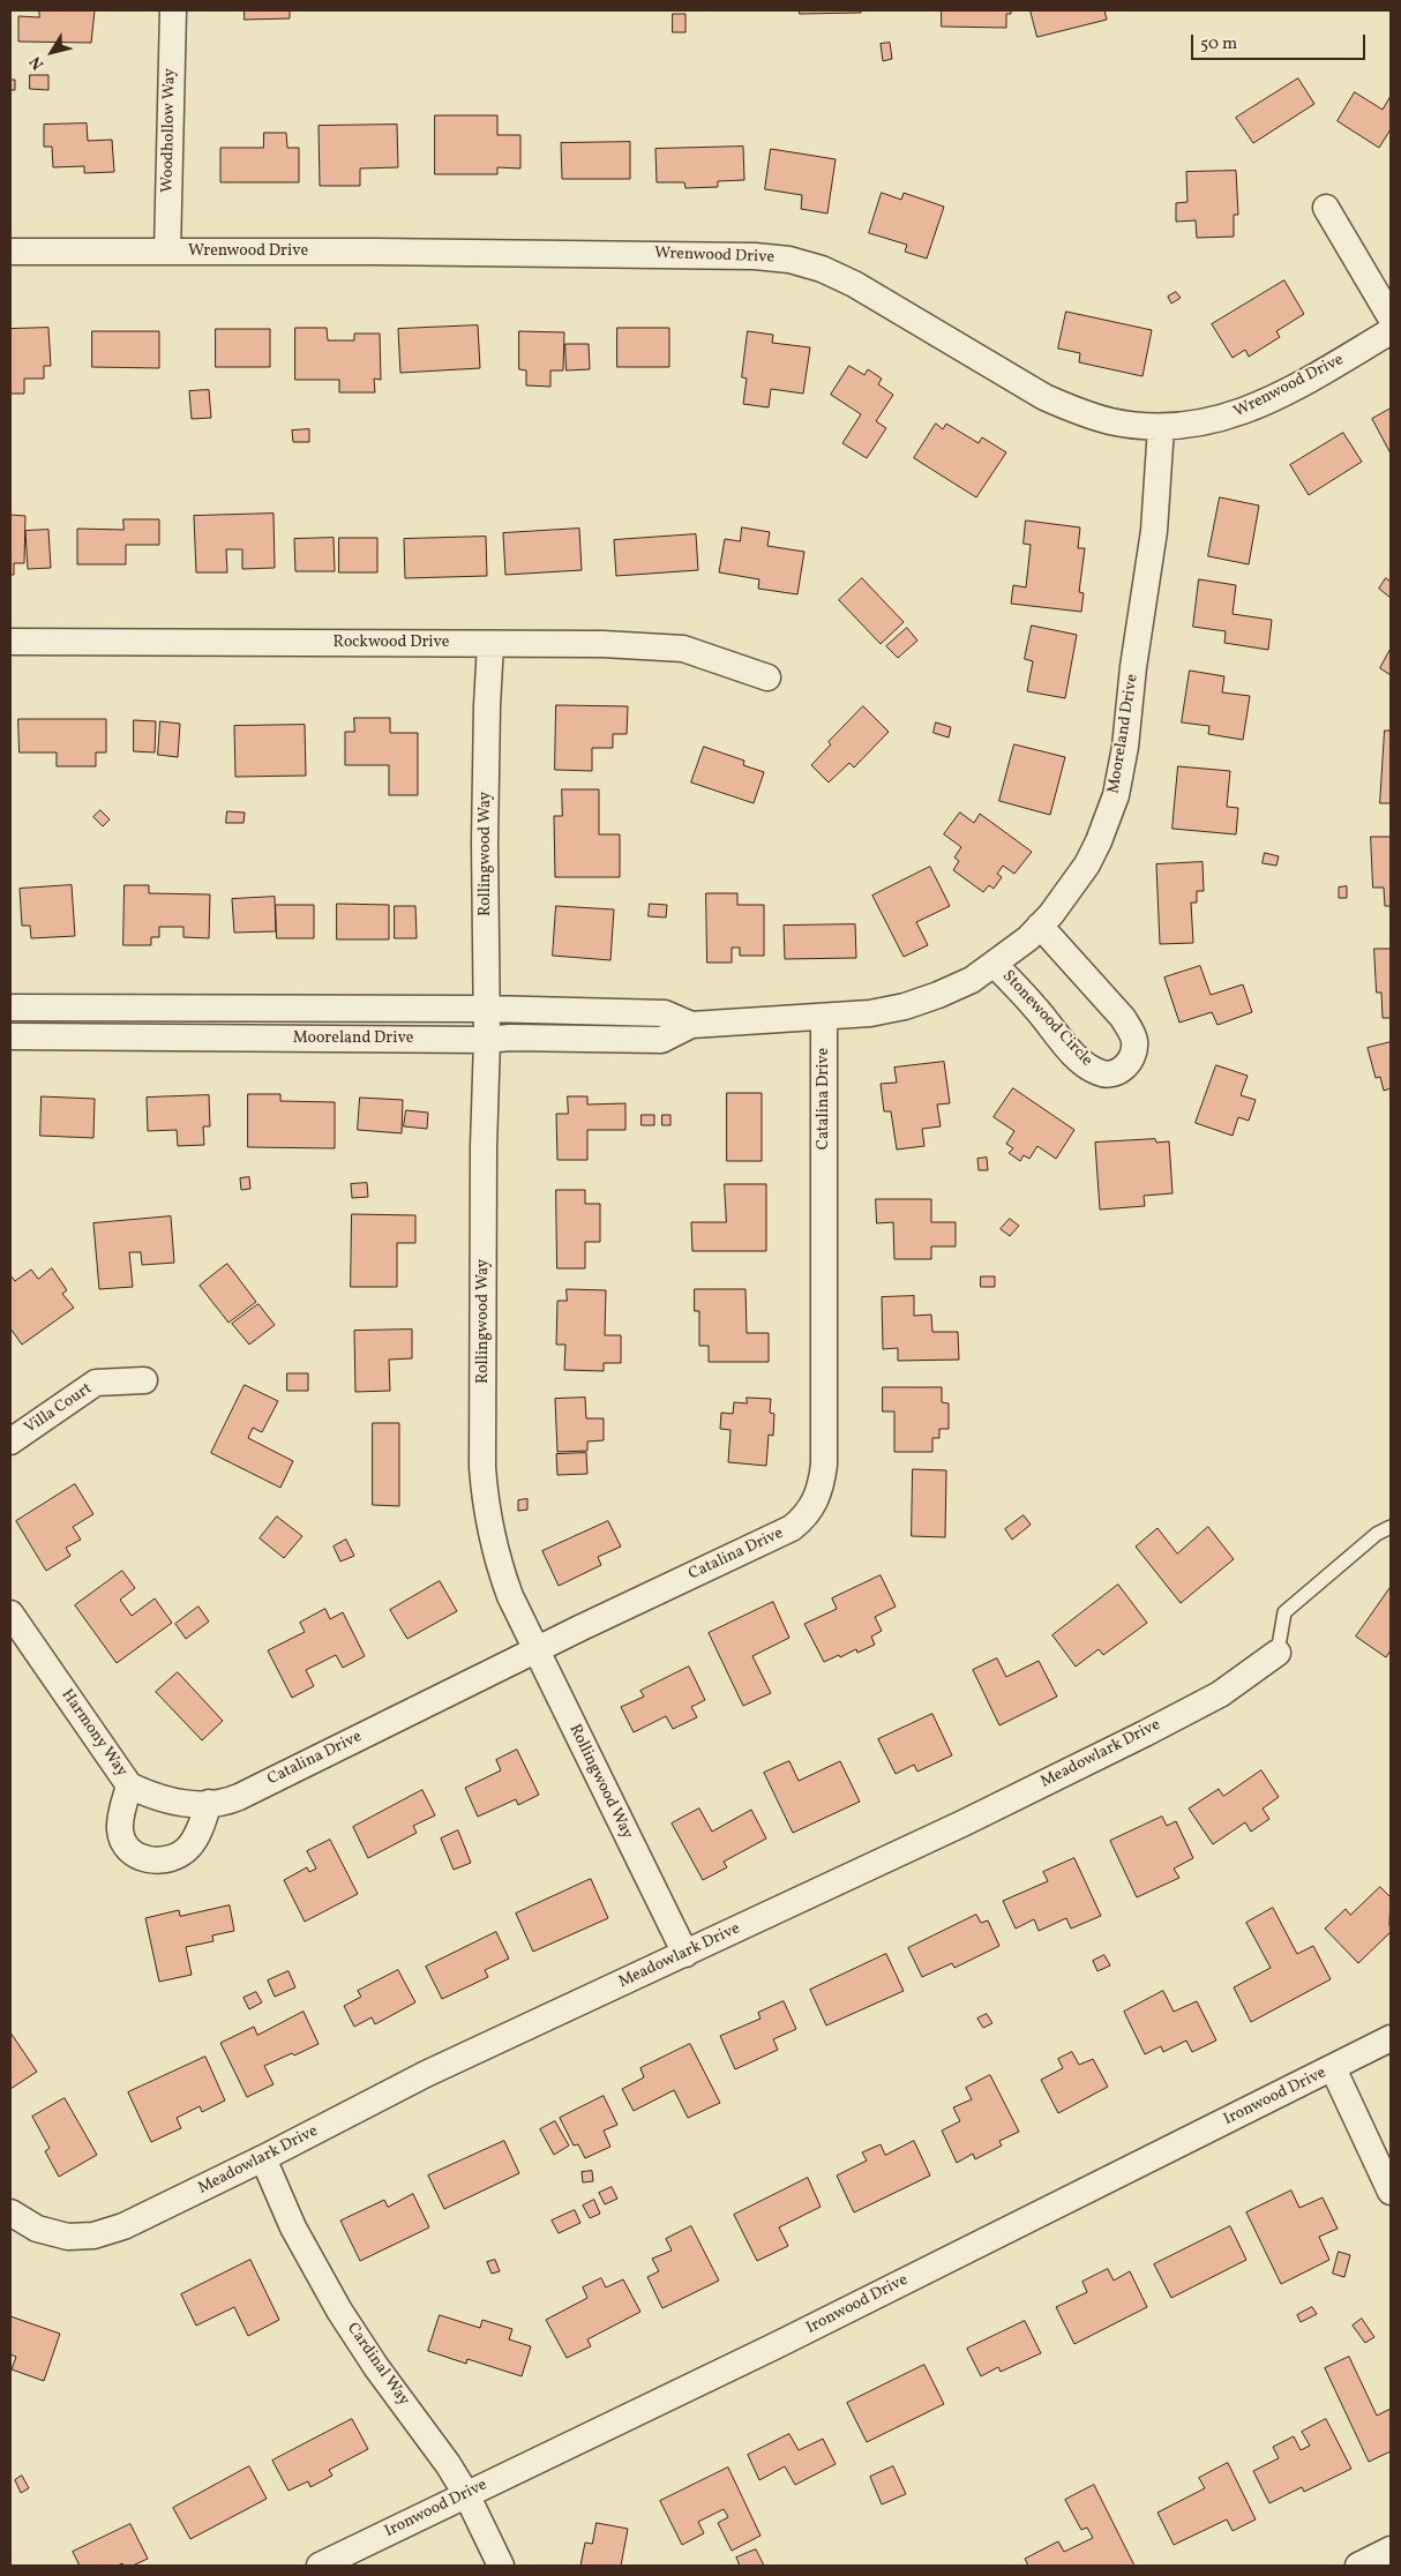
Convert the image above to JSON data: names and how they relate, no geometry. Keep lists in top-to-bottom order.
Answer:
{
  "streets": {
    "street": [
      "Woodhollow Way",
      "Wrenwood Drive",
      "Rockwood Drive",
      "Mooreland Drive",
      "Rollingwood Way",
      "Stonewood Circle",
      "Catalina Drive",
      "Villa Court",
      "Harmony Way",
      "Meadowlark Drive",
      "Ironwood Drive",
      "Cardinal Way"
    ]
  },
  "crossings": [
    ["Woodhollow Way", "Wrenwood Drive"],
    ["Wrenwood Drive", "Mooreland Drive"],
    ["Rockwood Drive", "Rollingwood Way"],
    ["Mooreland Drive", "Rollingwood Way"],
    ["Mooreland Drive", "Stonewood Circle"],
    ["Mooreland Drive", "Catalina Drive"],
    ["Rollingwood Way", "Catalina Drive"],
    ["Rollingwood Way", "Meadowlark Drive"],
    ["Catalina Drive", "Harmony Way"],
    ["Meadowlark Drive", "Cardinal Way"],
    ["Ironwood Drive", "Cardinal Way"]
  ],
  "scale_bar": "50 m",
  "north": "bottom left"
}
